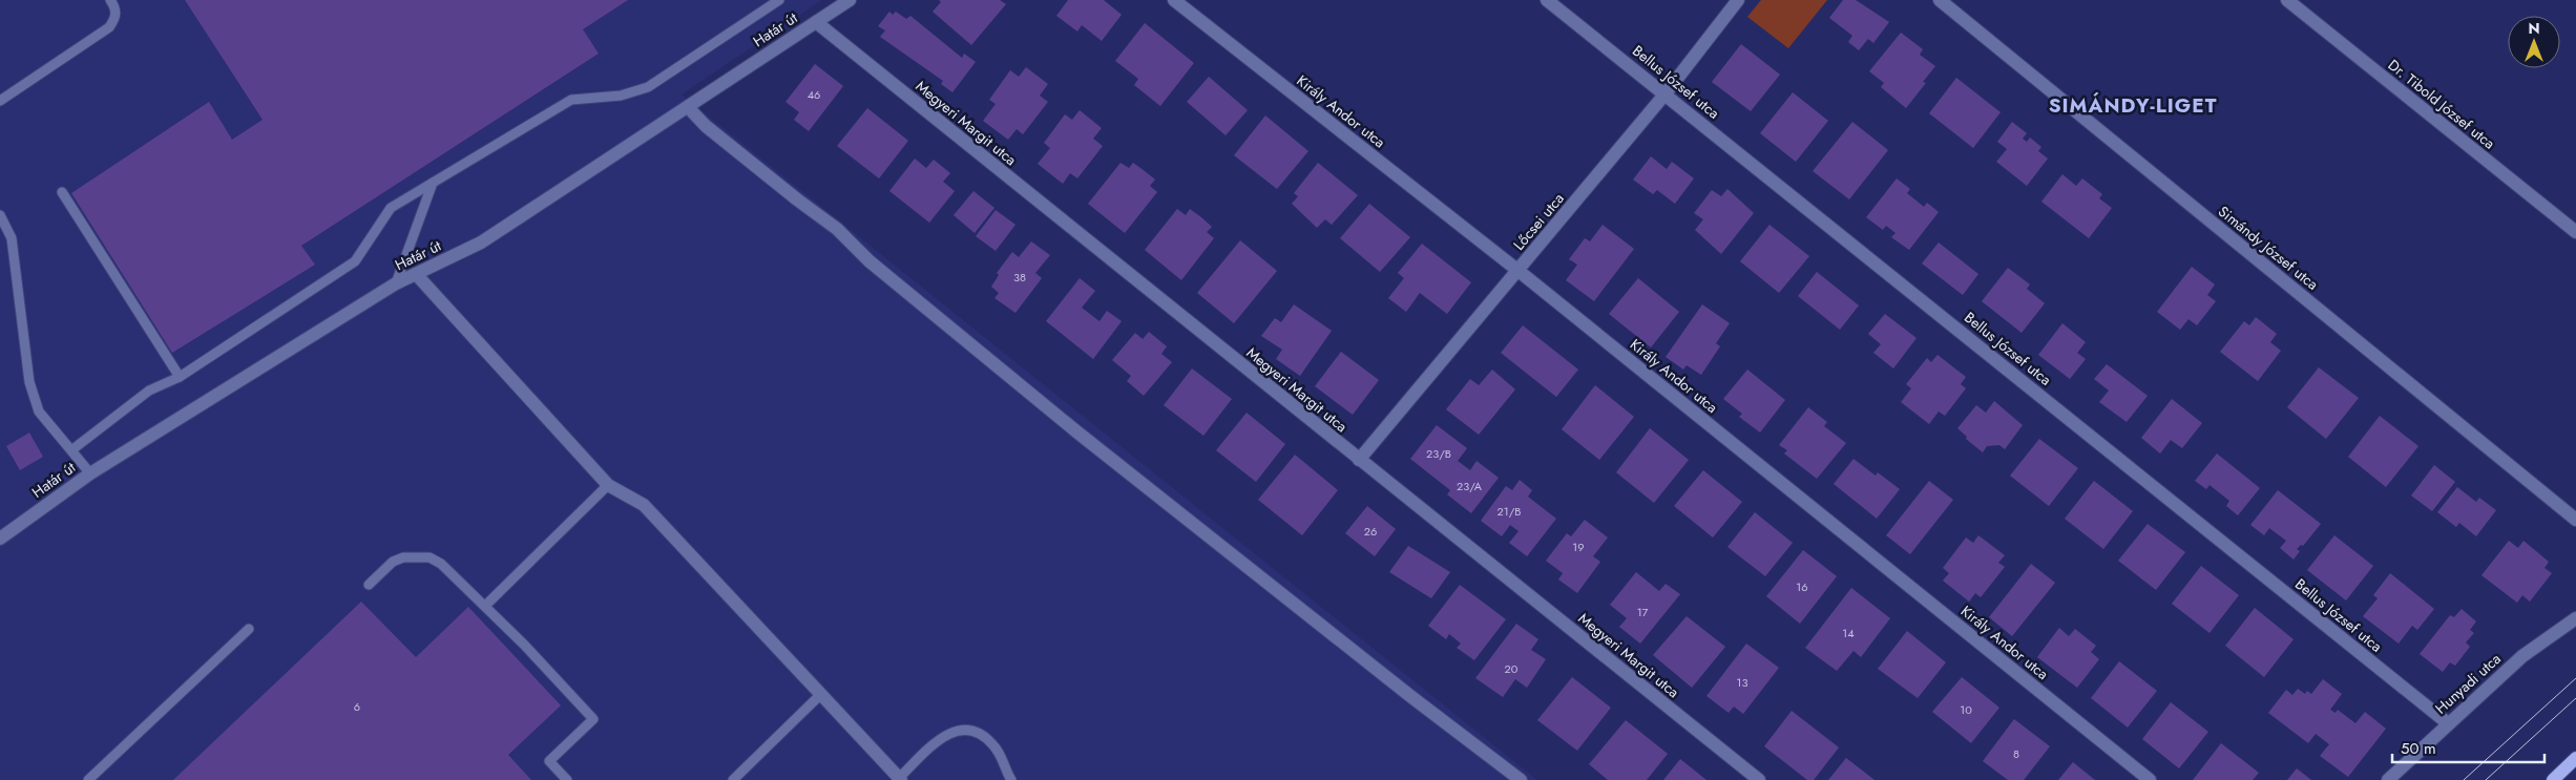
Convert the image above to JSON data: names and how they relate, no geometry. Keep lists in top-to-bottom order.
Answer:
{
  "streets": {
    "street": [
      "Határ út",
      "Bellus József utca",
      "Dr. Tibold József utca",
      "Király Andor utca",
      "Megyeri Margit utca",
      "Lőcsei utca",
      "Simándy József utca",
      "Hunyadi utca"
    ]
  },
  "crossings": [
    ["Határ út", "Megyeri Margit utca"],
    ["Bellus József utca", "Lőcsei utca"],
    ["Bellus József utca", "Hunyadi utca"],
    ["Király Andor utca", "Lőcsei utca"],
    ["Megyeri Margit utca", "Lőcsei utca"]
  ],
  "districts": ["SIMÁNDY-LIGET"],
  "house_numbers": [
    "46",
    "38",
    "23/B",
    "23/A",
    "21/B",
    "26",
    "19",
    "16",
    "17",
    "14",
    "20",
    "13",
    "6",
    "10",
    "8"
  ],
  "scale_bar": "50 m",
  "north": "top"
}
